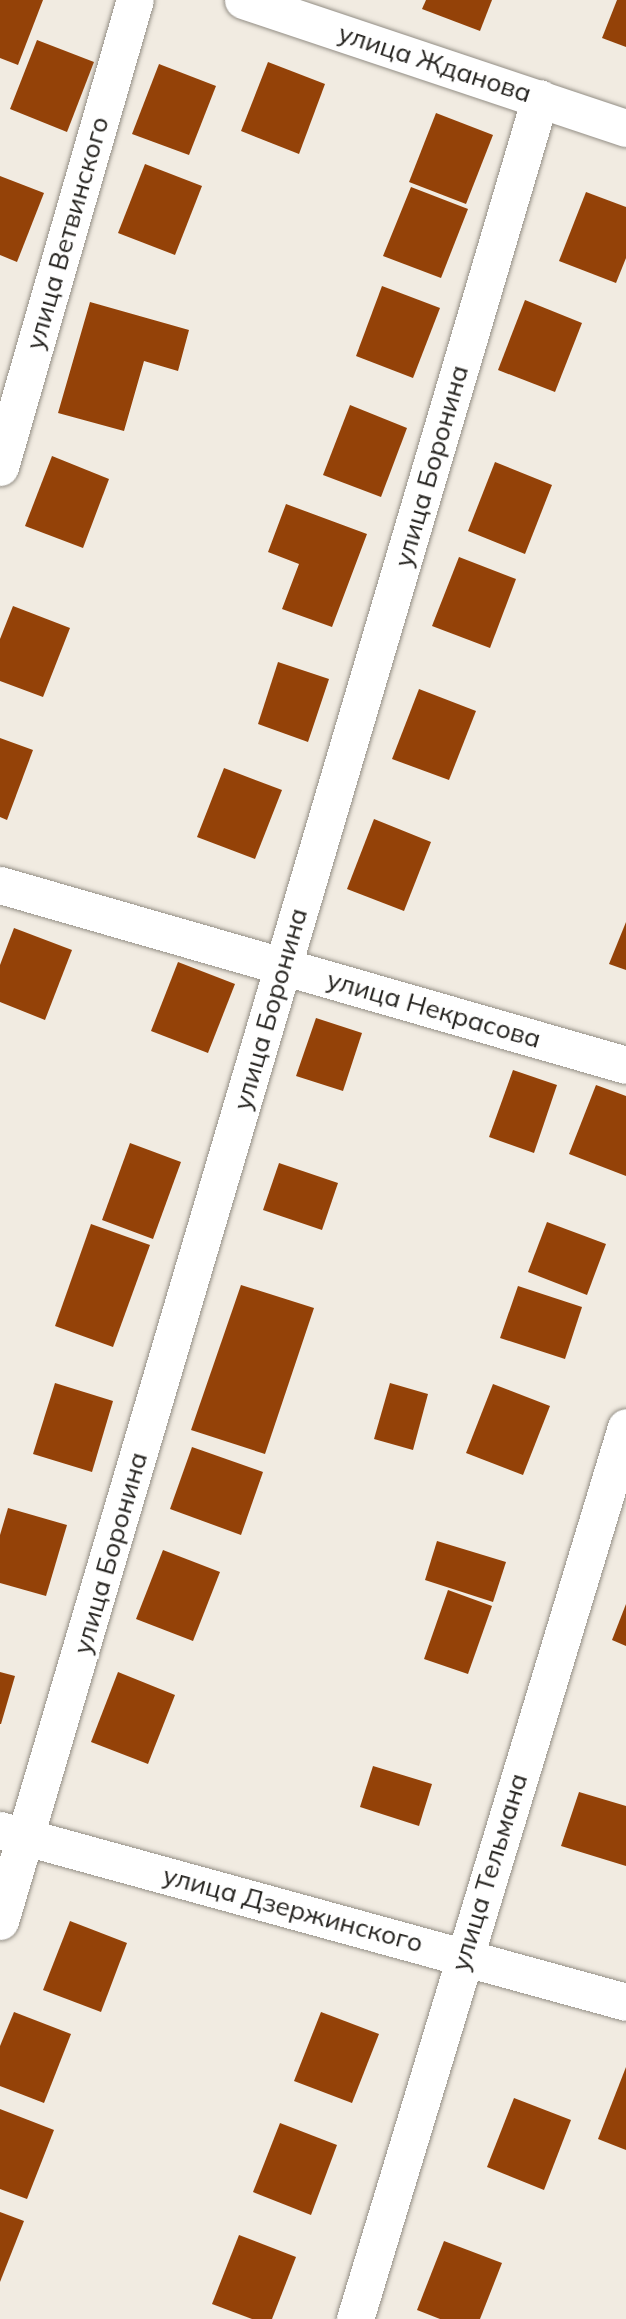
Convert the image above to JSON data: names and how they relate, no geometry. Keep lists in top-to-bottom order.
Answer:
{
  "streets": {
    "street": [
      "улица Жданова",
      "улица Ветвинского",
      "улица Боронина",
      "улица Некрасова",
      "улица Тельмана",
      "улица Дзержинского"
    ]
  },
  "crossings": [
    ["улица Жданова", "улица Боронина"],
    ["улица Боронина", "улица Некрасова"],
    ["улица Боронина", "улица Дзержинского"],
    ["улица Тельмана", "улица Дзержинского"]
  ]
}
